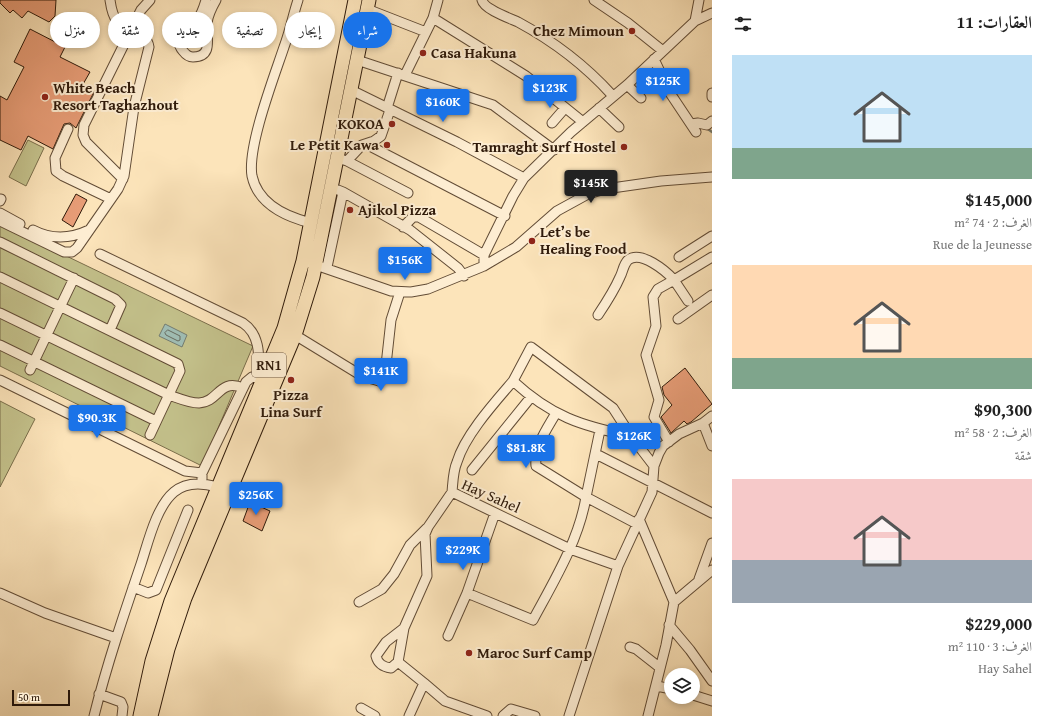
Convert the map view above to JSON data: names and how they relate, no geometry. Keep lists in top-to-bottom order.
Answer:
{
  "streets": {
    "highway": ["RN1"],
    "street": ["Hay Sahel"]
  },
  "places": [
    "Chez Mimoun",
    "Casa Hakuna",
    "White Beach Resort Taghazhout",
    "KOKOA",
    "Le Petit Kawa",
    "Tamraght Surf Hostel",
    "Ajikol Pizza",
    "Let’s be Healing Food",
    "Pizza Lina Surf",
    "Maroc Surf Camp"
  ],
  "scale_bar": "50 m",
  "page": {
    "heading": "العقارات: 11",
    "chip": [
      "شراء",
      "إيجار",
      "تصفية",
      "جديد",
      "شقة",
      "منزل"
    ],
    "list": [
      {
        "name": "$145,000",
        "note": "الغرف: 2 · 74 m² · Rue de la Jeunesse"
      },
      {
        "name": "$90,300",
        "note": "الغرف: 2 · 58 m² · شقة"
      },
      {
        "name": "$229,000",
        "note": "الغرف: 3 · 110 m² · Hay Sahel"
      }
    ],
    "price": [
      "$125K",
      "$123K",
      "$160K",
      "$145K",
      "$156K",
      "$141K",
      "$90.3K",
      "$126K",
      "$81.8K",
      "$256K",
      "$229K"
    ],
    "scale": "50 m"
  }
}
